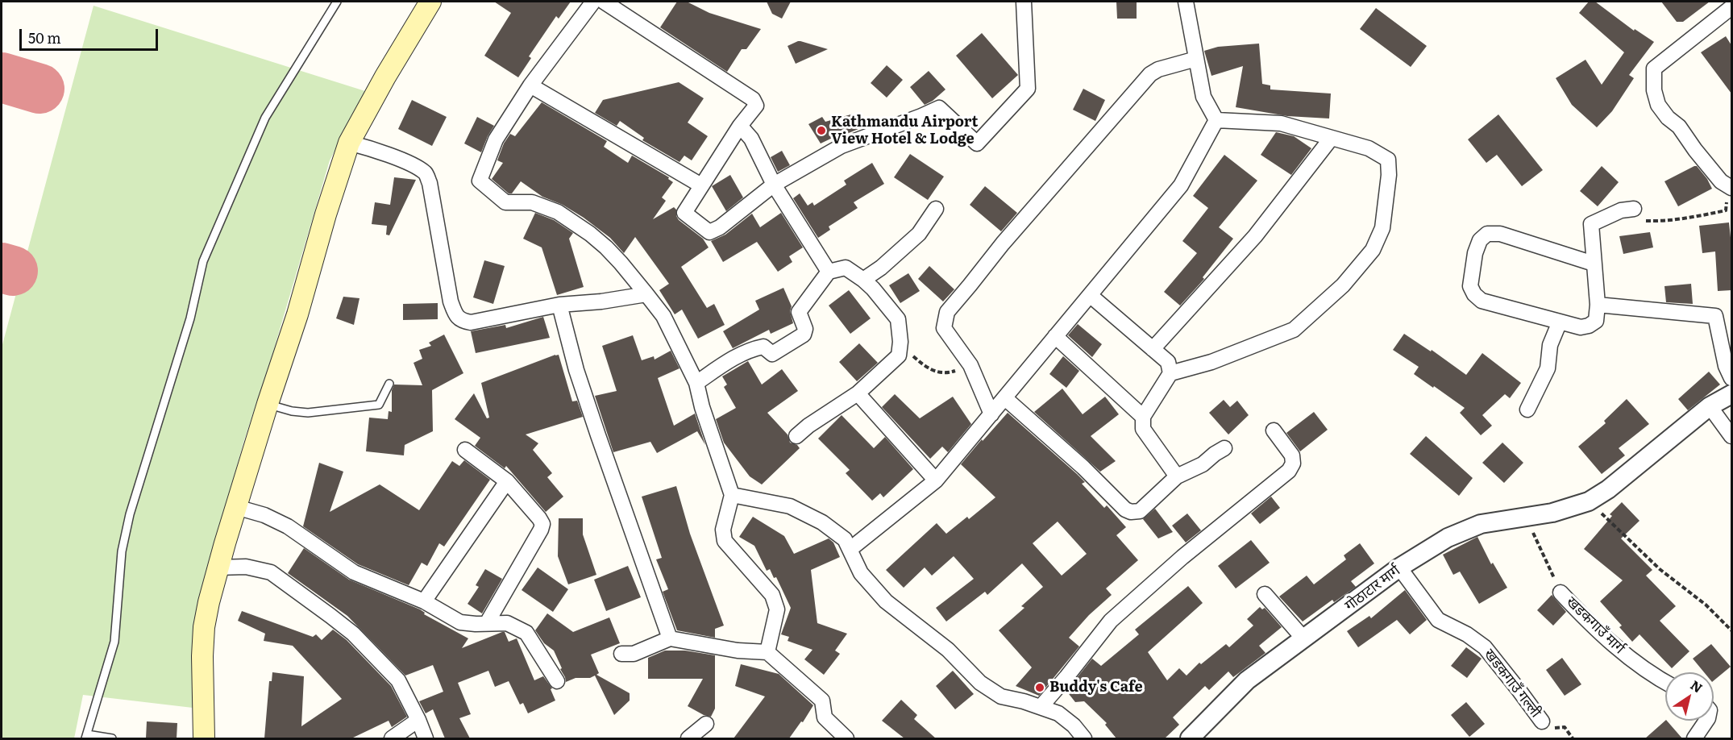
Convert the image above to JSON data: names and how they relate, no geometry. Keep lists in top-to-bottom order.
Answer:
{
  "streets": {
    "street": ["गोठाटार मार्ग", "खडकगाउँ मार्ग", "खडकगाउँ गल्ली"]
  },
  "crossings": [
    ["गोठाटार मार्ग", "खडकगाउँ मार्ग"],
    ["गोठाटार मार्ग", "खडकगाउँ गल्ली"]
  ],
  "places": ["Kathmandu Airport View Hotel & Lodge", "Buddy's Cafe"],
  "scale_bar": "50 m",
  "north": "top right"
}
